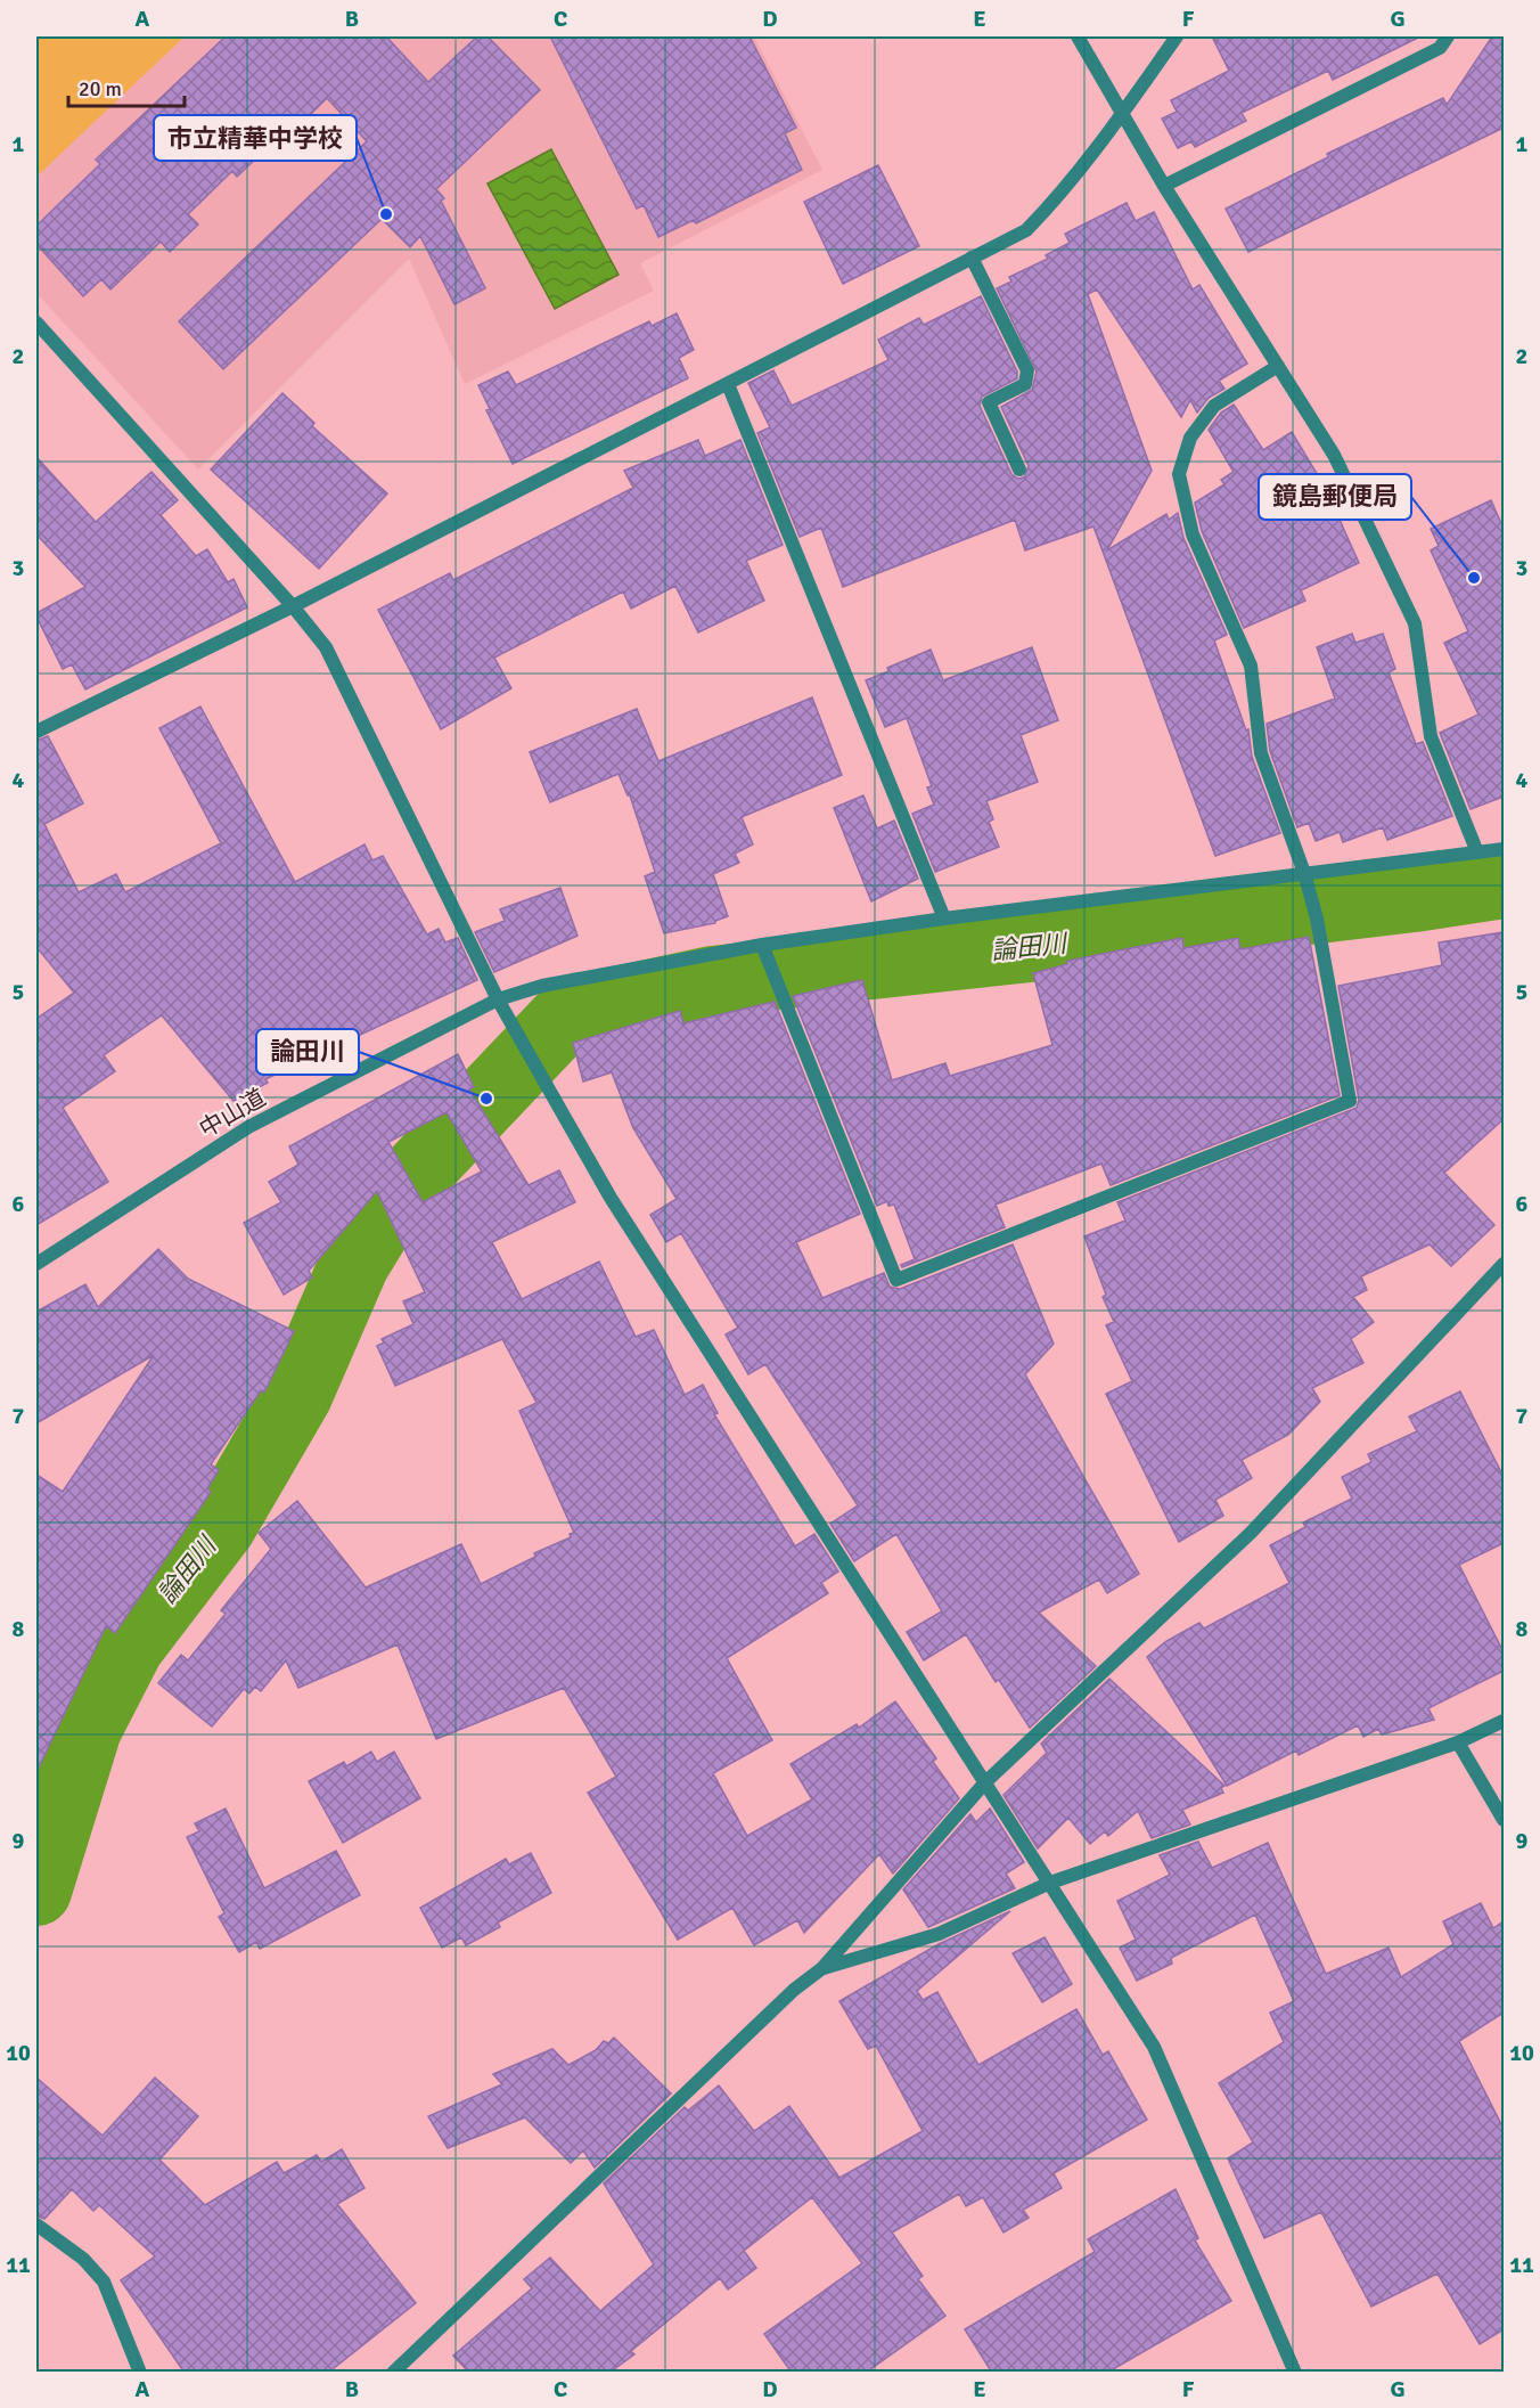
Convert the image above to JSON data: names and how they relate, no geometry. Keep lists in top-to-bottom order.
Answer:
{
  "streets": {
    "street": ["中山道"]
  },
  "water": ["論田川"],
  "places": ["市立精華中学校", "鏡島郵便局", "論田川"],
  "scale_bar": "20 m",
  "grid": {
    "columns": [
      "A",
      "B",
      "C",
      "D",
      "E",
      "F",
      "G"
    ],
    "rows": [
      "1",
      "2",
      "3",
      "4",
      "5",
      "6",
      "7",
      "8",
      "9",
      "10",
      "11"
    ]
  }
}
